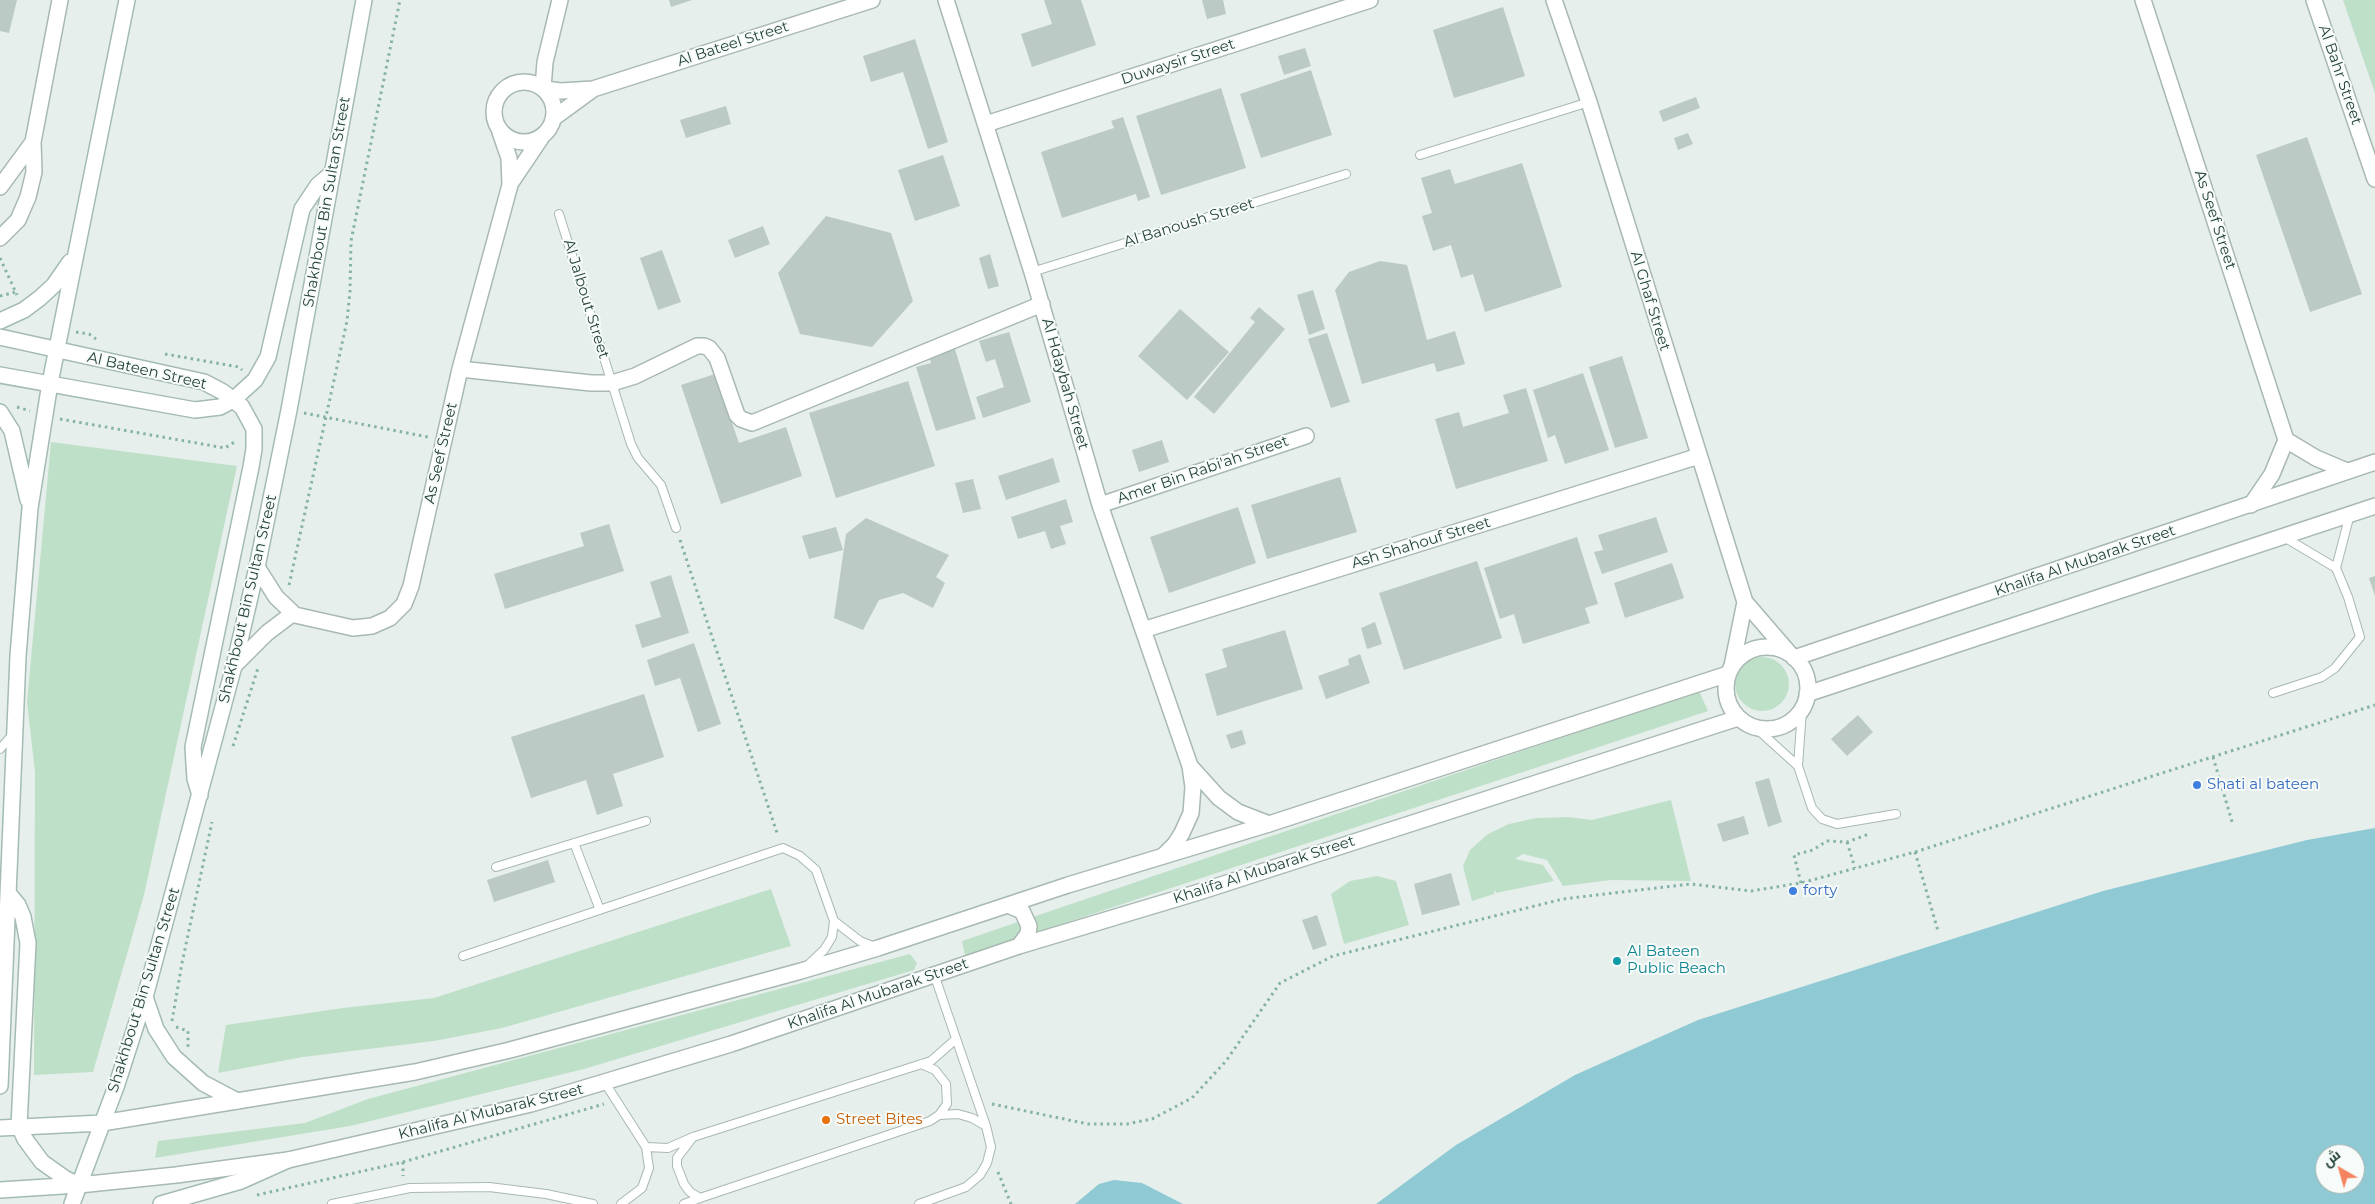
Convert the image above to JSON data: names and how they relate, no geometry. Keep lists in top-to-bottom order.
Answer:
{
  "streets": {
    "street": [
      "Al Bateel Street",
      "Duwaysir Street",
      "Al Bahr Street",
      "Shakhbout Bin Sultan Street",
      "As Seef Street",
      "Al Jalbout Street",
      "Al Ghaf Street",
      "Al Bateen Street",
      "Al Hdaybah Street",
      "Amer Bin Rabi'ah Street",
      "Ash Shahouf Street",
      "Khalifa Al Mubarak Street"
    ],
    "lane": ["Al Banoush Street"]
  },
  "crossings": [
    ["Al Bateel Street", "As Seef Street"],
    ["Duwaysir Street", "Al Hdaybah Street"],
    ["Shakhbout Bin Sultan Street", "Khalifa Al Mubarak Street"],
    ["As Seef Street", "Al Jalbout Street"],
    ["Al Banoush Street", "Al Hdaybah Street"],
    ["Al Jalbout Street", "Al Hdaybah Street"],
    ["Al Ghaf Street", "Ash Shahouf Street"],
    ["Al Ghaf Street", "Khalifa Al Mubarak Street"],
    ["Al Hdaybah Street", "Amer Bin Rabi'ah Street"],
    ["Al Hdaybah Street", "Ash Shahouf Street"]
  ],
  "places": [
    "Shati al bateen",
    "forty",
    "Al Bateen Public Beach",
    "Street Bites"
  ],
  "north": "top left"
}
